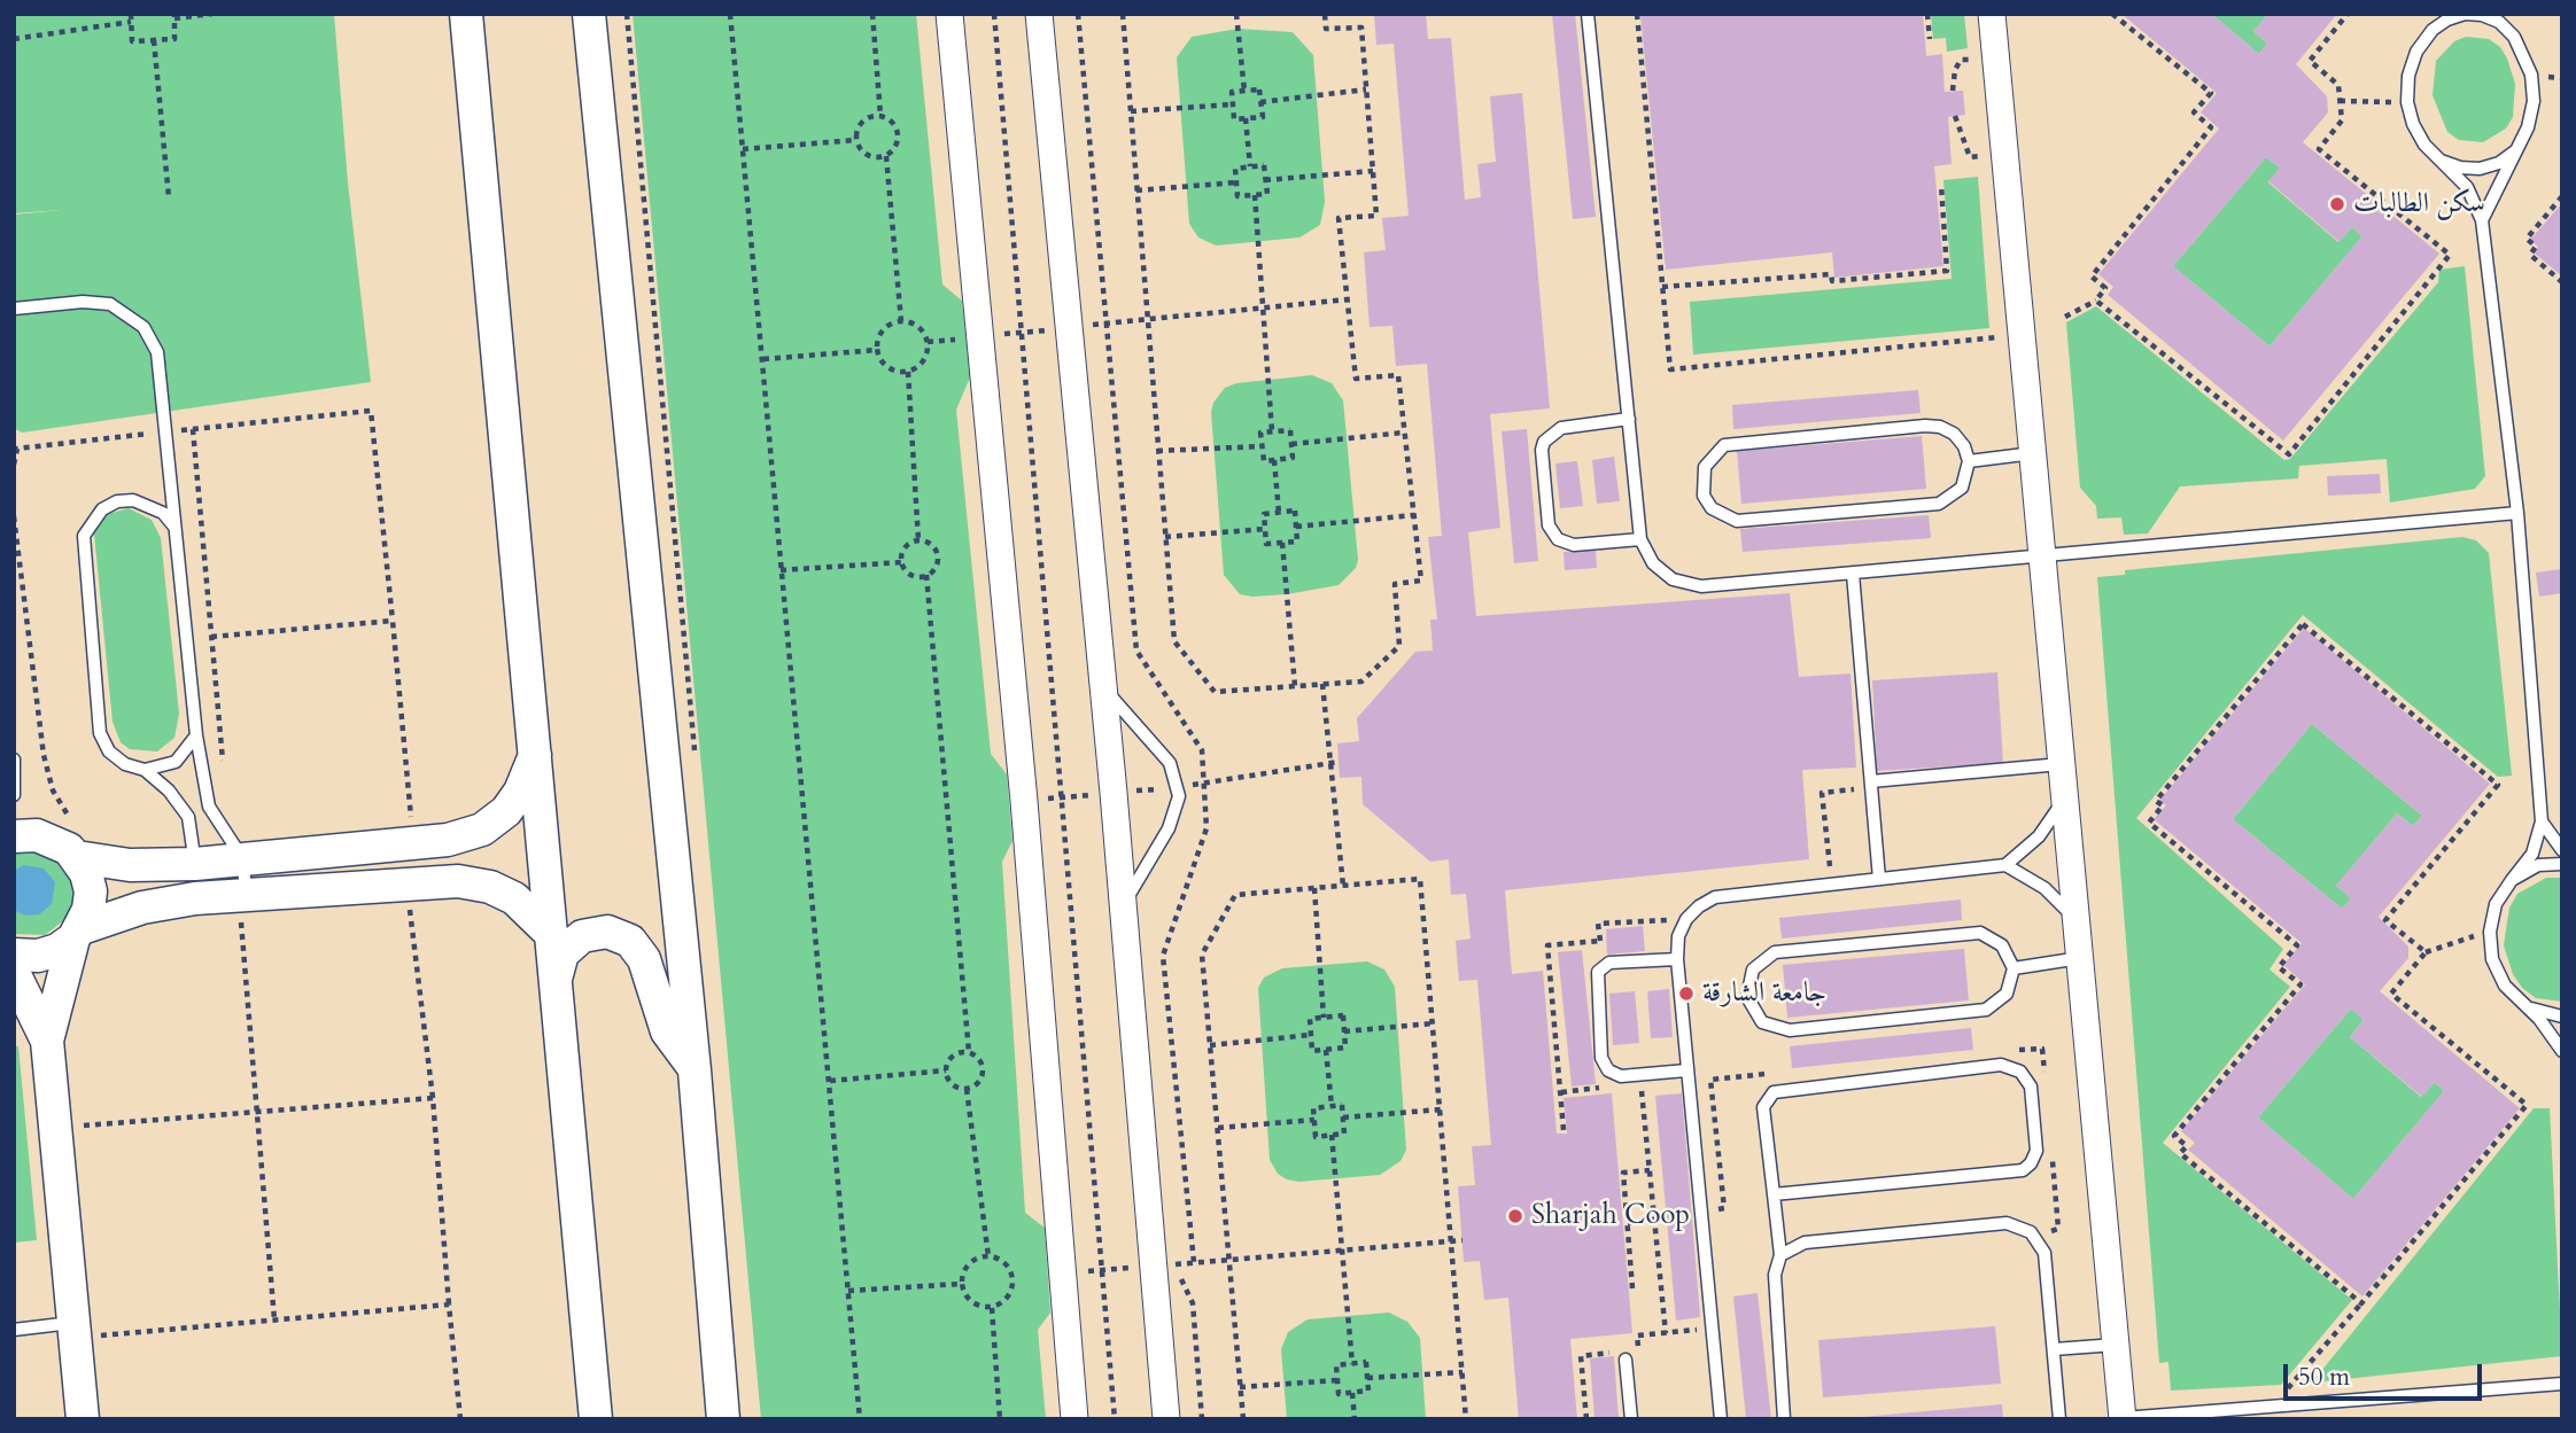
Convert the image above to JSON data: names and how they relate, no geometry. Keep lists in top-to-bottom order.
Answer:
{
  "places": ["سكن الطالبات", "جامعة الشارقة", "Sharjah Coop"],
  "scale_bar": "50 m"
}
